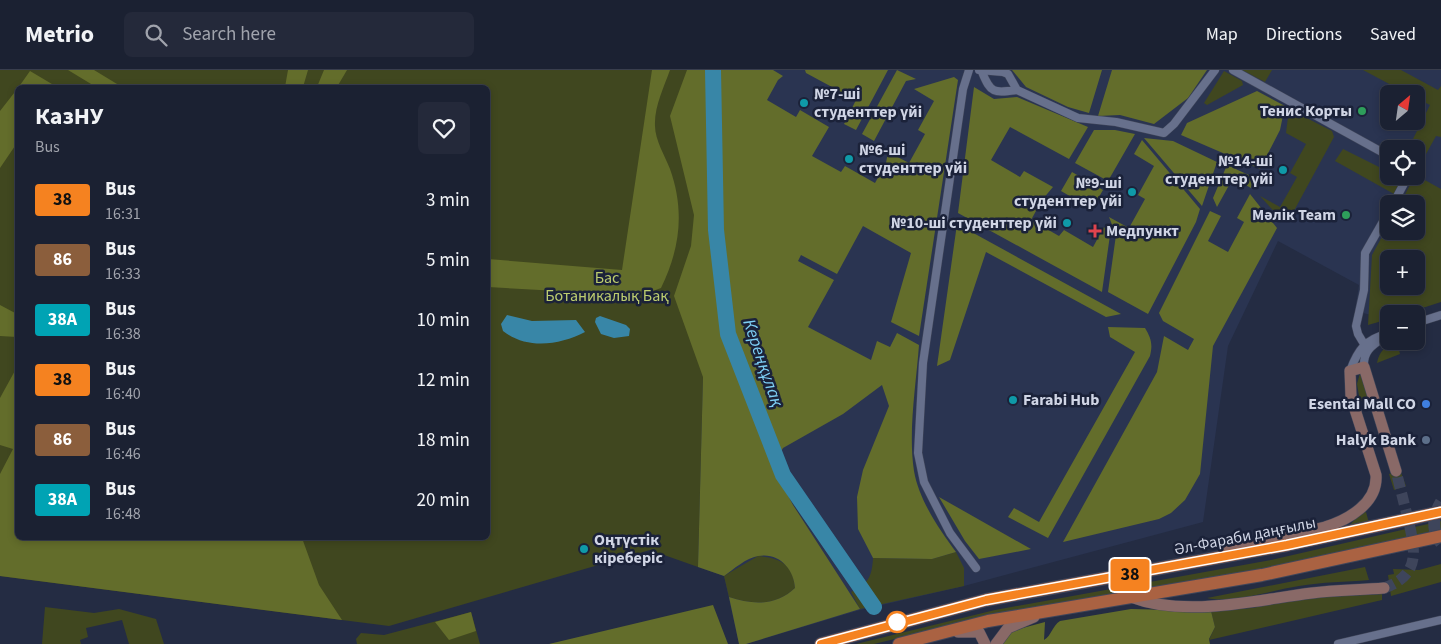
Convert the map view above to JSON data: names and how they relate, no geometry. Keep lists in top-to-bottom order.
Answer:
{
  "streets": {
    "main road": ["Әл-Фараби даңғылы"]
  },
  "water": ["Кереңқұлақ"],
  "parks": ["Бас Ботаникалық Бақ"],
  "places": {
    "other": [
      "№7-ші студенттер үйі",
      "Тенис Корты",
      "№6-ші студенттер үйі",
      "№14-ші студенттер үйі",
      "№9-ші студенттер үйі",
      "Мәлік Team",
      "№10-ші студенттер үйі",
      "Farabi Hub",
      "Esentai Mall СО",
      "Halyk Bank",
      "Оңтүстік кіреберіс"
    ],
    "health": ["Медпункт"]
  },
  "lines": ["bus line 38"],
  "north": "top right",
  "page": {
    "header": "Metrio",
    "search": "Search here",
    "nav": ["Map", "Directions", "Saved"],
    "on_map": "38",
    "map_buttons": ["+", "−"],
    "heading": ["КазНУ", "Bus"],
    "list": [
      {
        "mark": "38",
        "name": "Bus",
        "note": "16:31",
        "value": "3 min"
      },
      {
        "mark": "86",
        "name": "Bus",
        "note": "16:33",
        "value": "5 min"
      },
      {
        "mark": "38А",
        "name": "Bus",
        "note": "16:38",
        "value": "10 min"
      },
      {
        "mark": "38",
        "name": "Bus",
        "note": "16:40",
        "value": "12 min"
      },
      {
        "mark": "86",
        "name": "Bus",
        "note": "16:46",
        "value": "18 min"
      },
      {
        "mark": "38А",
        "name": "Bus",
        "note": "16:48",
        "value": "20 min"
      }
    ]
  }
}
